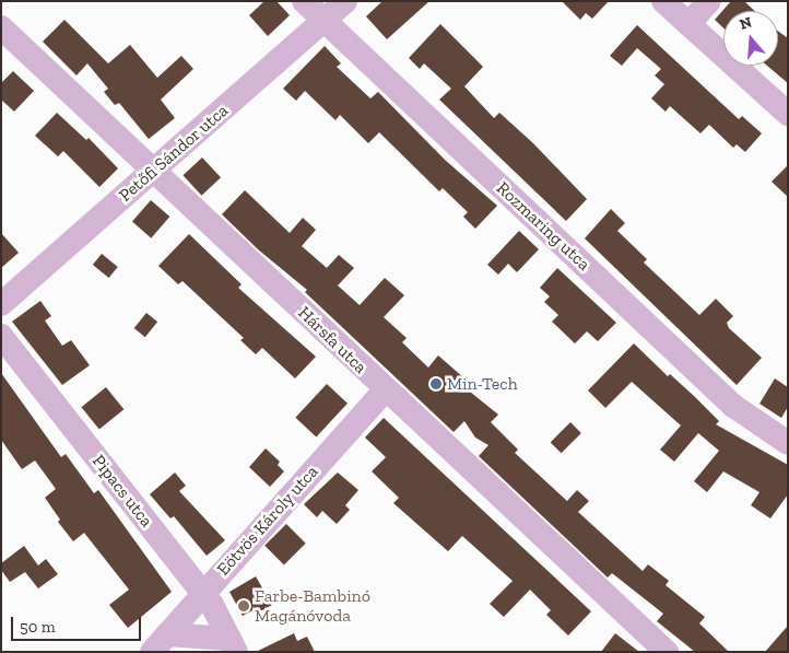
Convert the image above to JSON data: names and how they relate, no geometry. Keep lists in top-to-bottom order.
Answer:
{
  "streets": {
    "street": [
      "Petőfi Sándor utca",
      "Rozmaring utca",
      "Hársfa utca",
      "Pipacs utca",
      "Eötvös Károly utca"
    ]
  },
  "crossings": [
    ["Petőfi Sándor utca", "Rozmaring utca"],
    ["Petőfi Sándor utca", "Hársfa utca"],
    ["Hársfa utca", "Eötvös Károly utca"],
    ["Pipacs utca", "Eötvös Károly utca"]
  ],
  "places": ["Min-Tech", "Farbe-Bambinó Magánóvoda"],
  "scale_bar": "50 m",
  "north": "top"
}
